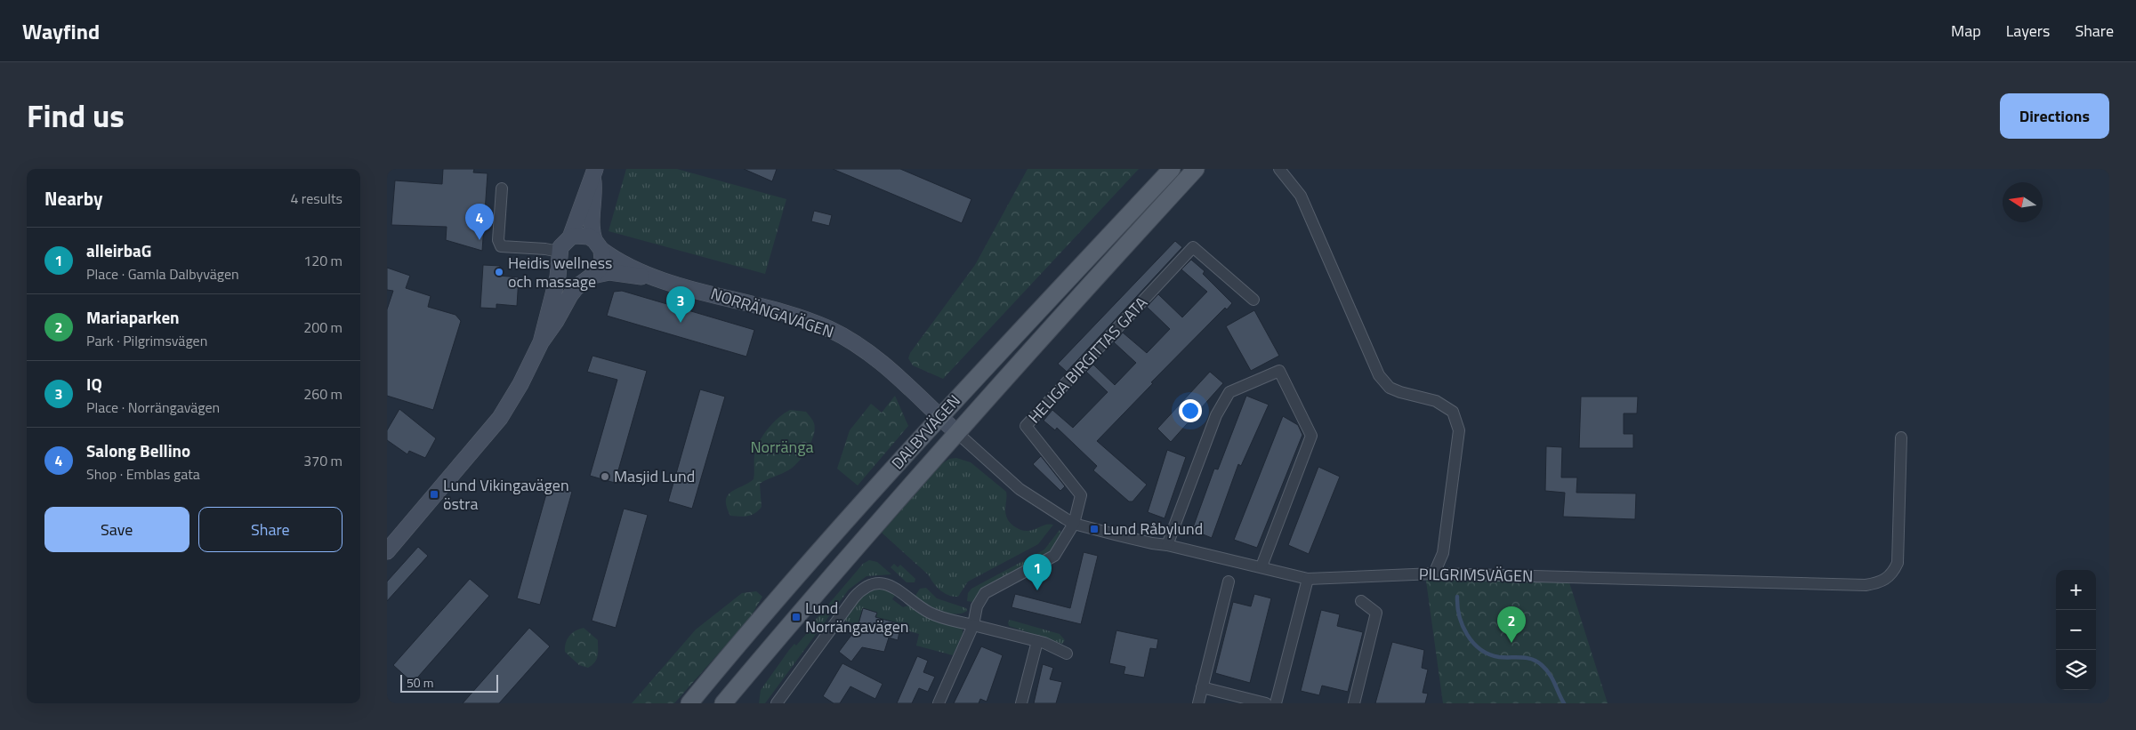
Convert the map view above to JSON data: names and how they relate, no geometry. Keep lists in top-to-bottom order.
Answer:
{
  "streets": {
    "main road": ["DALBYVÄGEN"],
    "street": ["NORRÄNGAVÄGEN", "HELIGA BIRGITTAS GATA", "PILGRIMSVÄGEN"]
  },
  "crossings": [
    ["NORRÄNGAVÄGEN", "DALBYVÄGEN"],
    ["NORRÄNGAVÄGEN", "PILGRIMSVÄGEN"],
    ["HELIGA BIRGITTAS GATA", "PILGRIMSVÄGEN"],
    ["DALBYVÄGEN", "PILGRIMSVÄGEN"]
  ],
  "parks": ["Norränga"],
  "places": {
    "other": ["Heidis wellness och massage", "Masjid Lund"],
    "transit": ["Lund Vikingavägen östra", "Lund Råbylund", "Lund Norrängavägen"]
  },
  "scale_bar": "50 m",
  "north": "left",
  "page": {
    "header": "Wayfind",
    "nav": ["Map", "Layers", "Share"],
    "title": "Find us",
    "buttons": [
      "Directions",
      ["Save", "Share"]
    ],
    "heading": ["Nearby", "4 results"],
    "pins": [
      "4",
      "3",
      "1",
      "2"
    ],
    "list": [
      {
        "mark": "1",
        "name": "alleirbaG",
        "note": "Place · Gamla Dalbyvägen",
        "value": "120 m"
      },
      {
        "mark": "2",
        "name": "Mariaparken",
        "note": "Park · Pilgrimsvägen",
        "value": "200 m"
      },
      {
        "mark": "3",
        "name": "IQ",
        "note": "Place · Norrängavägen",
        "value": "260 m"
      },
      {
        "mark": "4",
        "name": "Salong Bellino",
        "note": "Shop · Emblas gata",
        "value": "370 m"
      }
    ],
    "map_buttons": ["+", "−"],
    "scale": "50 m"
  }
}
